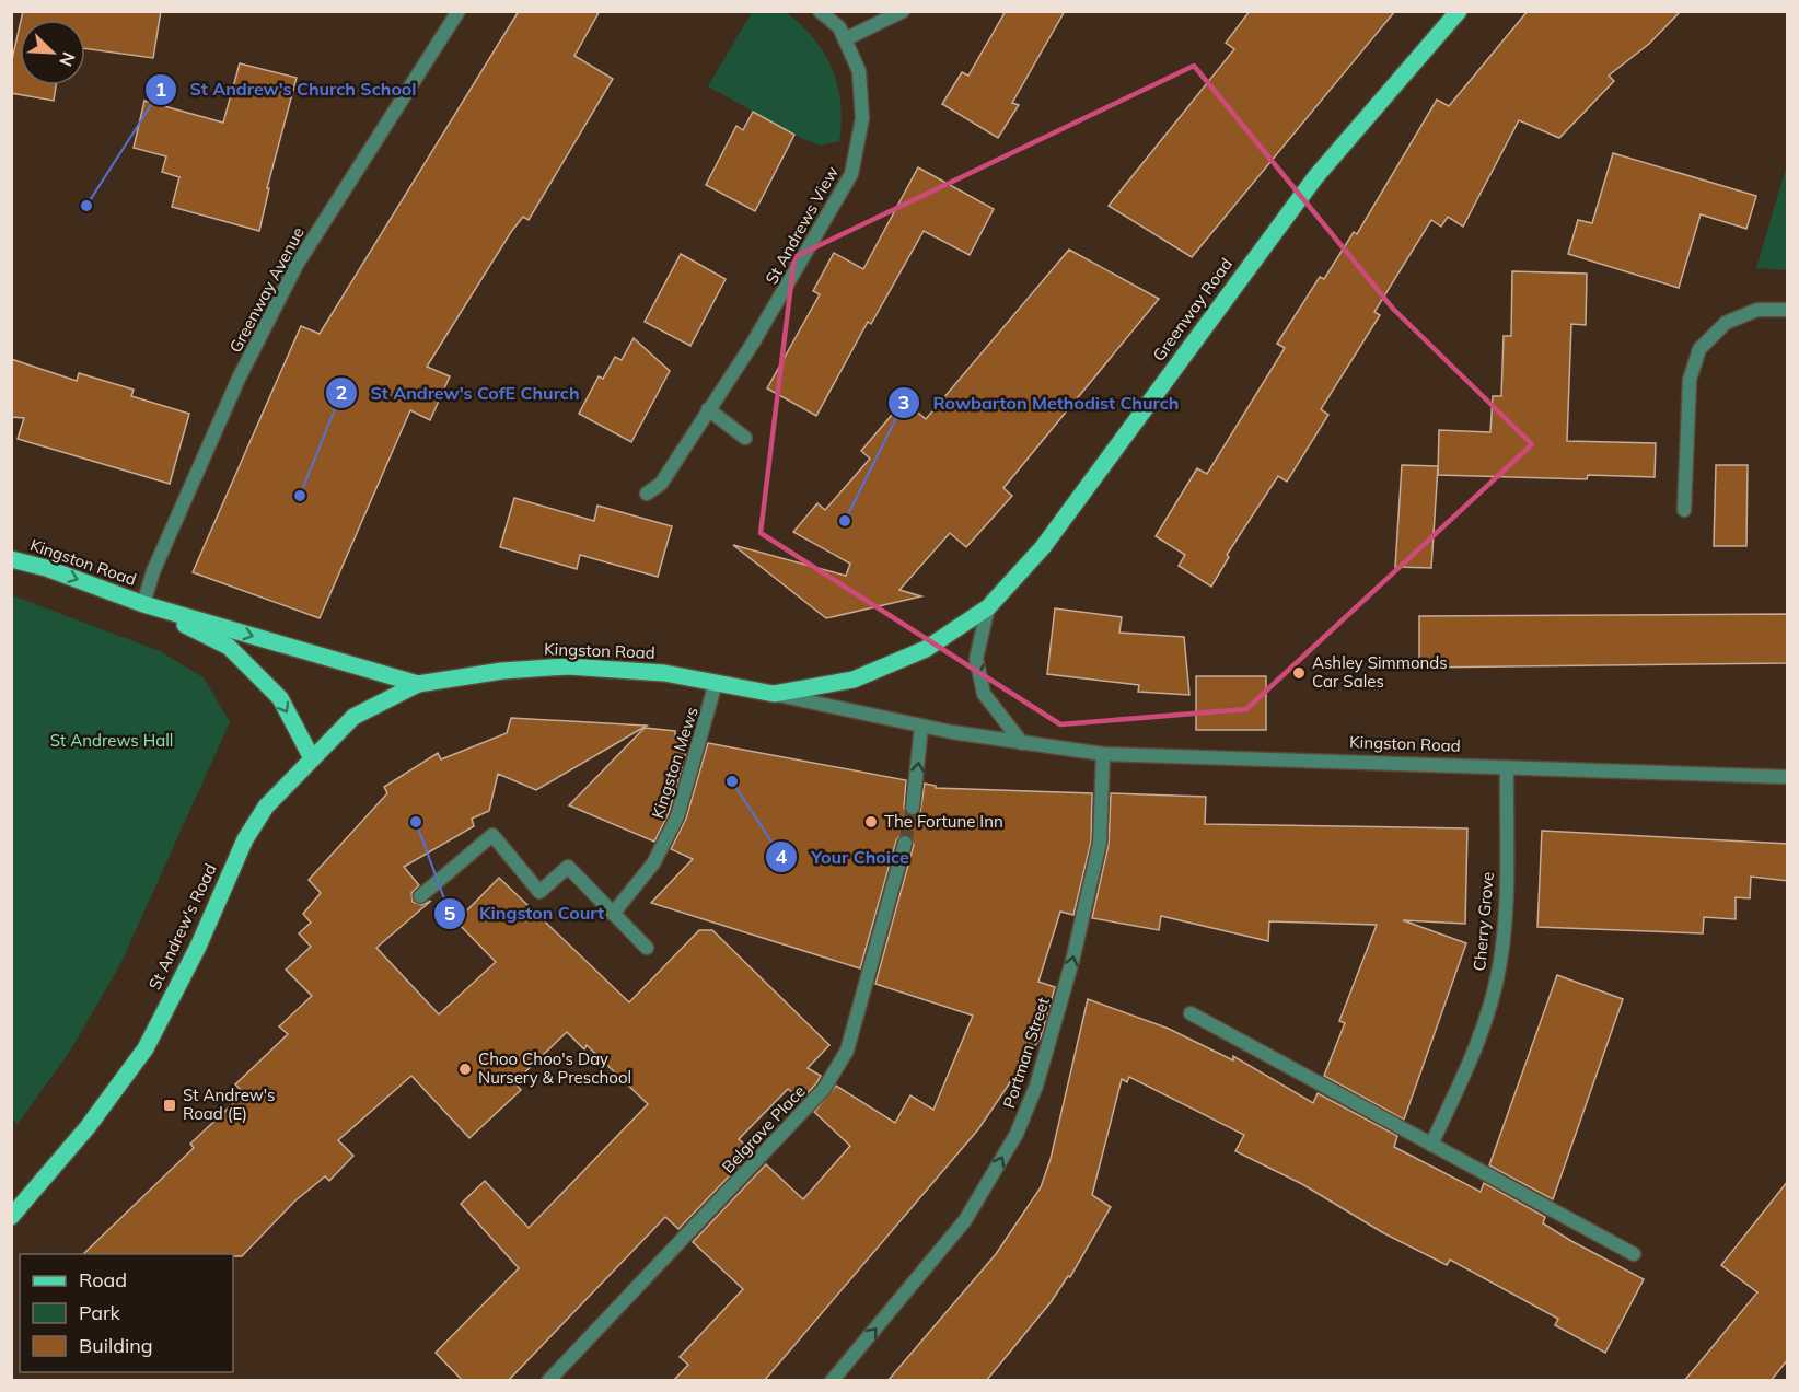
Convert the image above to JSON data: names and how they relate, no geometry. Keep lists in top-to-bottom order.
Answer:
{
  "streets": {
    "main road": ["Greenway Road", "Kingston Road", "St Andrew's Road"],
    "street": [
      "St Andrews View",
      "Greenway Avenue",
      "Kingston Mews",
      "Cherry Grove",
      "Portman Street",
      "Belgrave Place"
    ]
  },
  "crossings": [
    ["Greenway Avenue", "Kingston Road"],
    ["Greenway Road", "Kingston Road"],
    ["Kingston Road", "Kingston Mews"],
    ["Kingston Road", "Cherry Grove"],
    ["Kingston Road", "St Andrew's Road"],
    ["Kingston Road", "Portman Street"]
  ],
  "one_way": ["Portman Street"],
  "parks": ["St Andrews Hall"],
  "places": {
    "other": [
      "St Andrew's Church School",
      "St Andrew's CofE Church",
      "Rowbarton Methodist Church",
      "Ashley Simmonds Car Sales",
      "Your Choice",
      "Kingston Court",
      "The Fortune Inn",
      "Choo Choo's Day Nursery & Preschool"
    ],
    "transit": ["St Andrew's Road (E)"]
  },
  "legend": ["Road", "Park", "Building"],
  "north": "bottom right"
}
